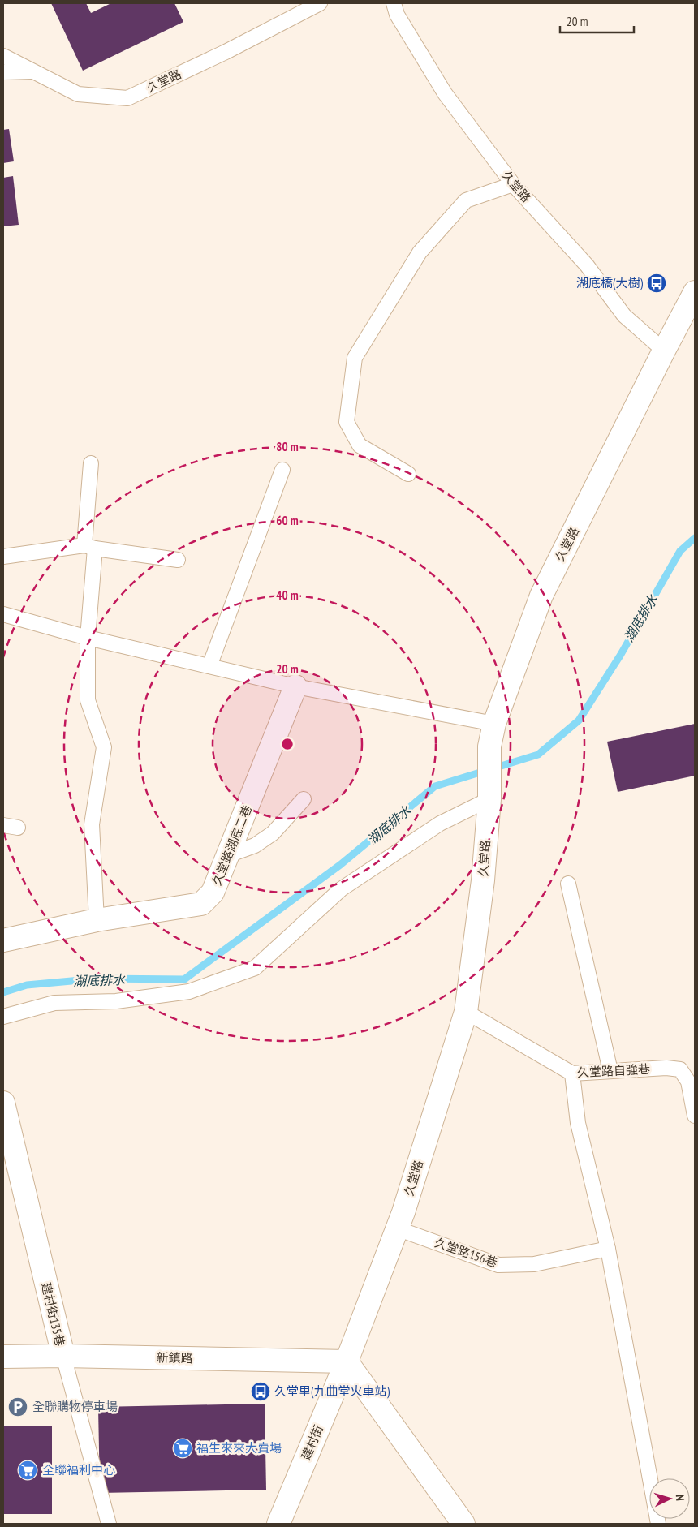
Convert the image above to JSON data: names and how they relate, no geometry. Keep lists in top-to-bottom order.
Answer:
{
  "streets": {
    "street": [
      "久堂路",
      "久堂路湖底二巷",
      "建村街135巷",
      "新鎮路",
      "建村街"
    ],
    "lane": ["久堂路自強巷", "久堂路156巷"]
  },
  "crossings": [
    ["久堂路", "久堂路自強巷"],
    ["久堂路", "久堂路156巷"],
    ["久堂路", "新鎮路"],
    ["久堂路", "建村街"],
    ["建村街135巷", "新鎮路"],
    ["新鎮路", "建村街"]
  ],
  "water": ["湖底排水"],
  "places": {
    "bus stop": ["湖底橋(大樹)", "久堂里(九曲堂火車站)"],
    "parking": ["全聯購物停車場"],
    "supermarket": ["福生來來大賣場", "全聯福利中心"]
  },
  "scale_bar": "20 m",
  "north": "right",
  "rings": [
    "80 m",
    "60 m",
    "40 m",
    "20 m"
  ]
}
